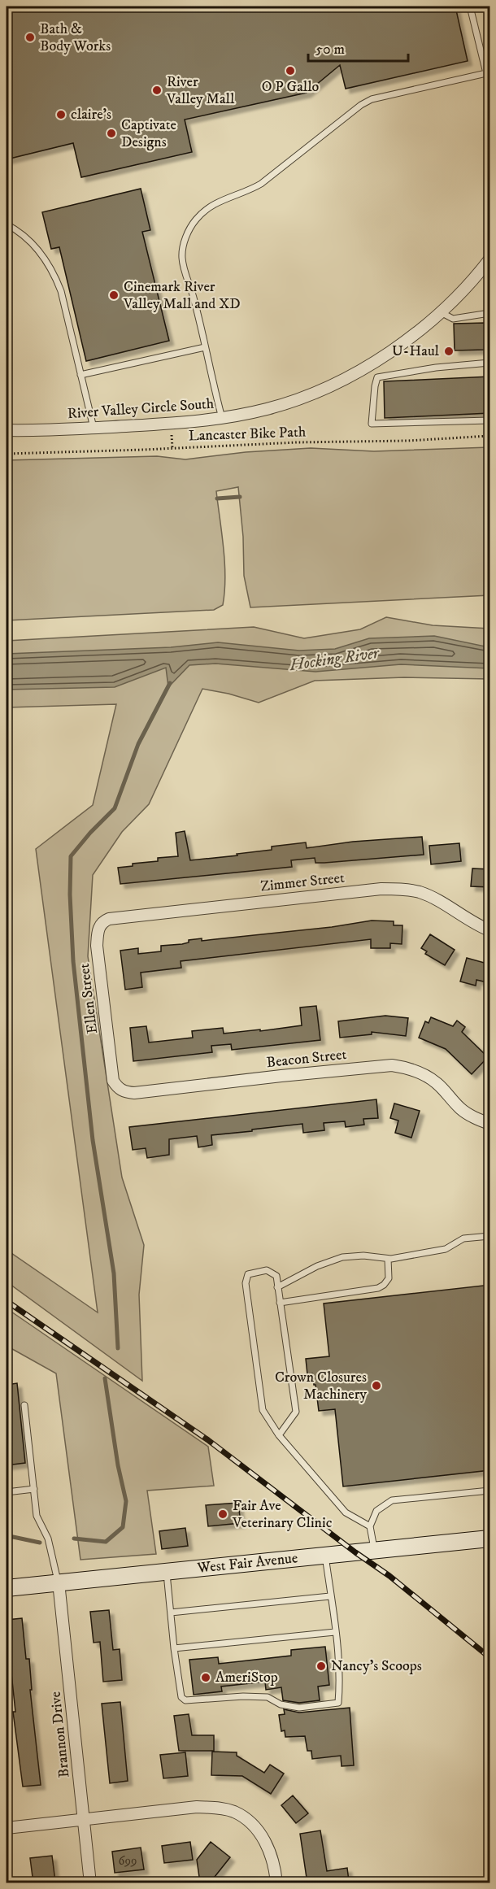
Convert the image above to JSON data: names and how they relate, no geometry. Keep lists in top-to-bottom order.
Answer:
{
  "streets": {
    "street": [
      "River Valley Circle South",
      "Zimmer Street",
      "Ellen Street",
      "Beacon Street",
      "West Fair Avenue",
      "Brannon Drive"
    ],
    "path": ["Lancaster Bike Path"]
  },
  "crossings": [
    ["Zimmer Street", "Ellen Street"],
    ["Ellen Street", "Beacon Street"],
    ["West Fair Avenue", "Brannon Drive"]
  ],
  "water": ["Hocking River"],
  "places": [
    "Bath & Body Works",
    "O P Gallo",
    "River Valley Mall",
    "claire's",
    "Captivate Designs",
    "Cinemark River Valley Mall and XD",
    "U-Haul",
    "Crown Closures Machinery",
    "Fair Ave Veterinary Clinic",
    "Nancy's Scoops",
    "AmeriStop"
  ],
  "house_numbers": ["699"],
  "scale_bar": "50 m"
}
